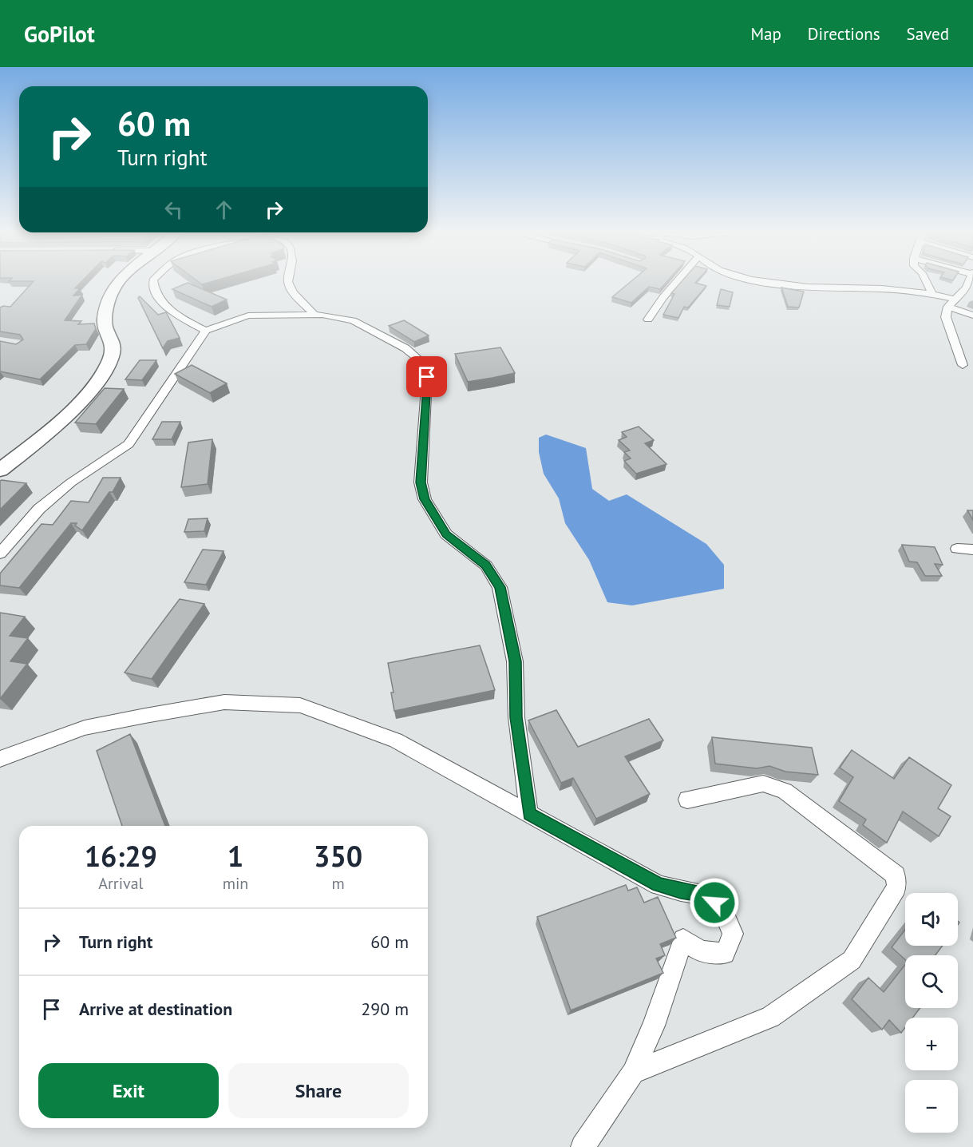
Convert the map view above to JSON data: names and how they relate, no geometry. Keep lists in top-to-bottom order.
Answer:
{
  "page": {
    "header": "GoPilot",
    "nav": ["Map", "Directions", "Saved"],
    "turn": ["60 m", "Turn right"],
    "eta": [
      "16:29",
      "Arrival",
      "1",
      "min",
      "350",
      "m"
    ],
    "map_buttons": ["+", "−"],
    "list": [
      {
        "name": "Turn right",
        "value": "60 m"
      },
      {
        "name": "Arrive at destination",
        "value": "290 m"
      }
    ],
    "buttons": ["Exit", "Share"]
  }
}
